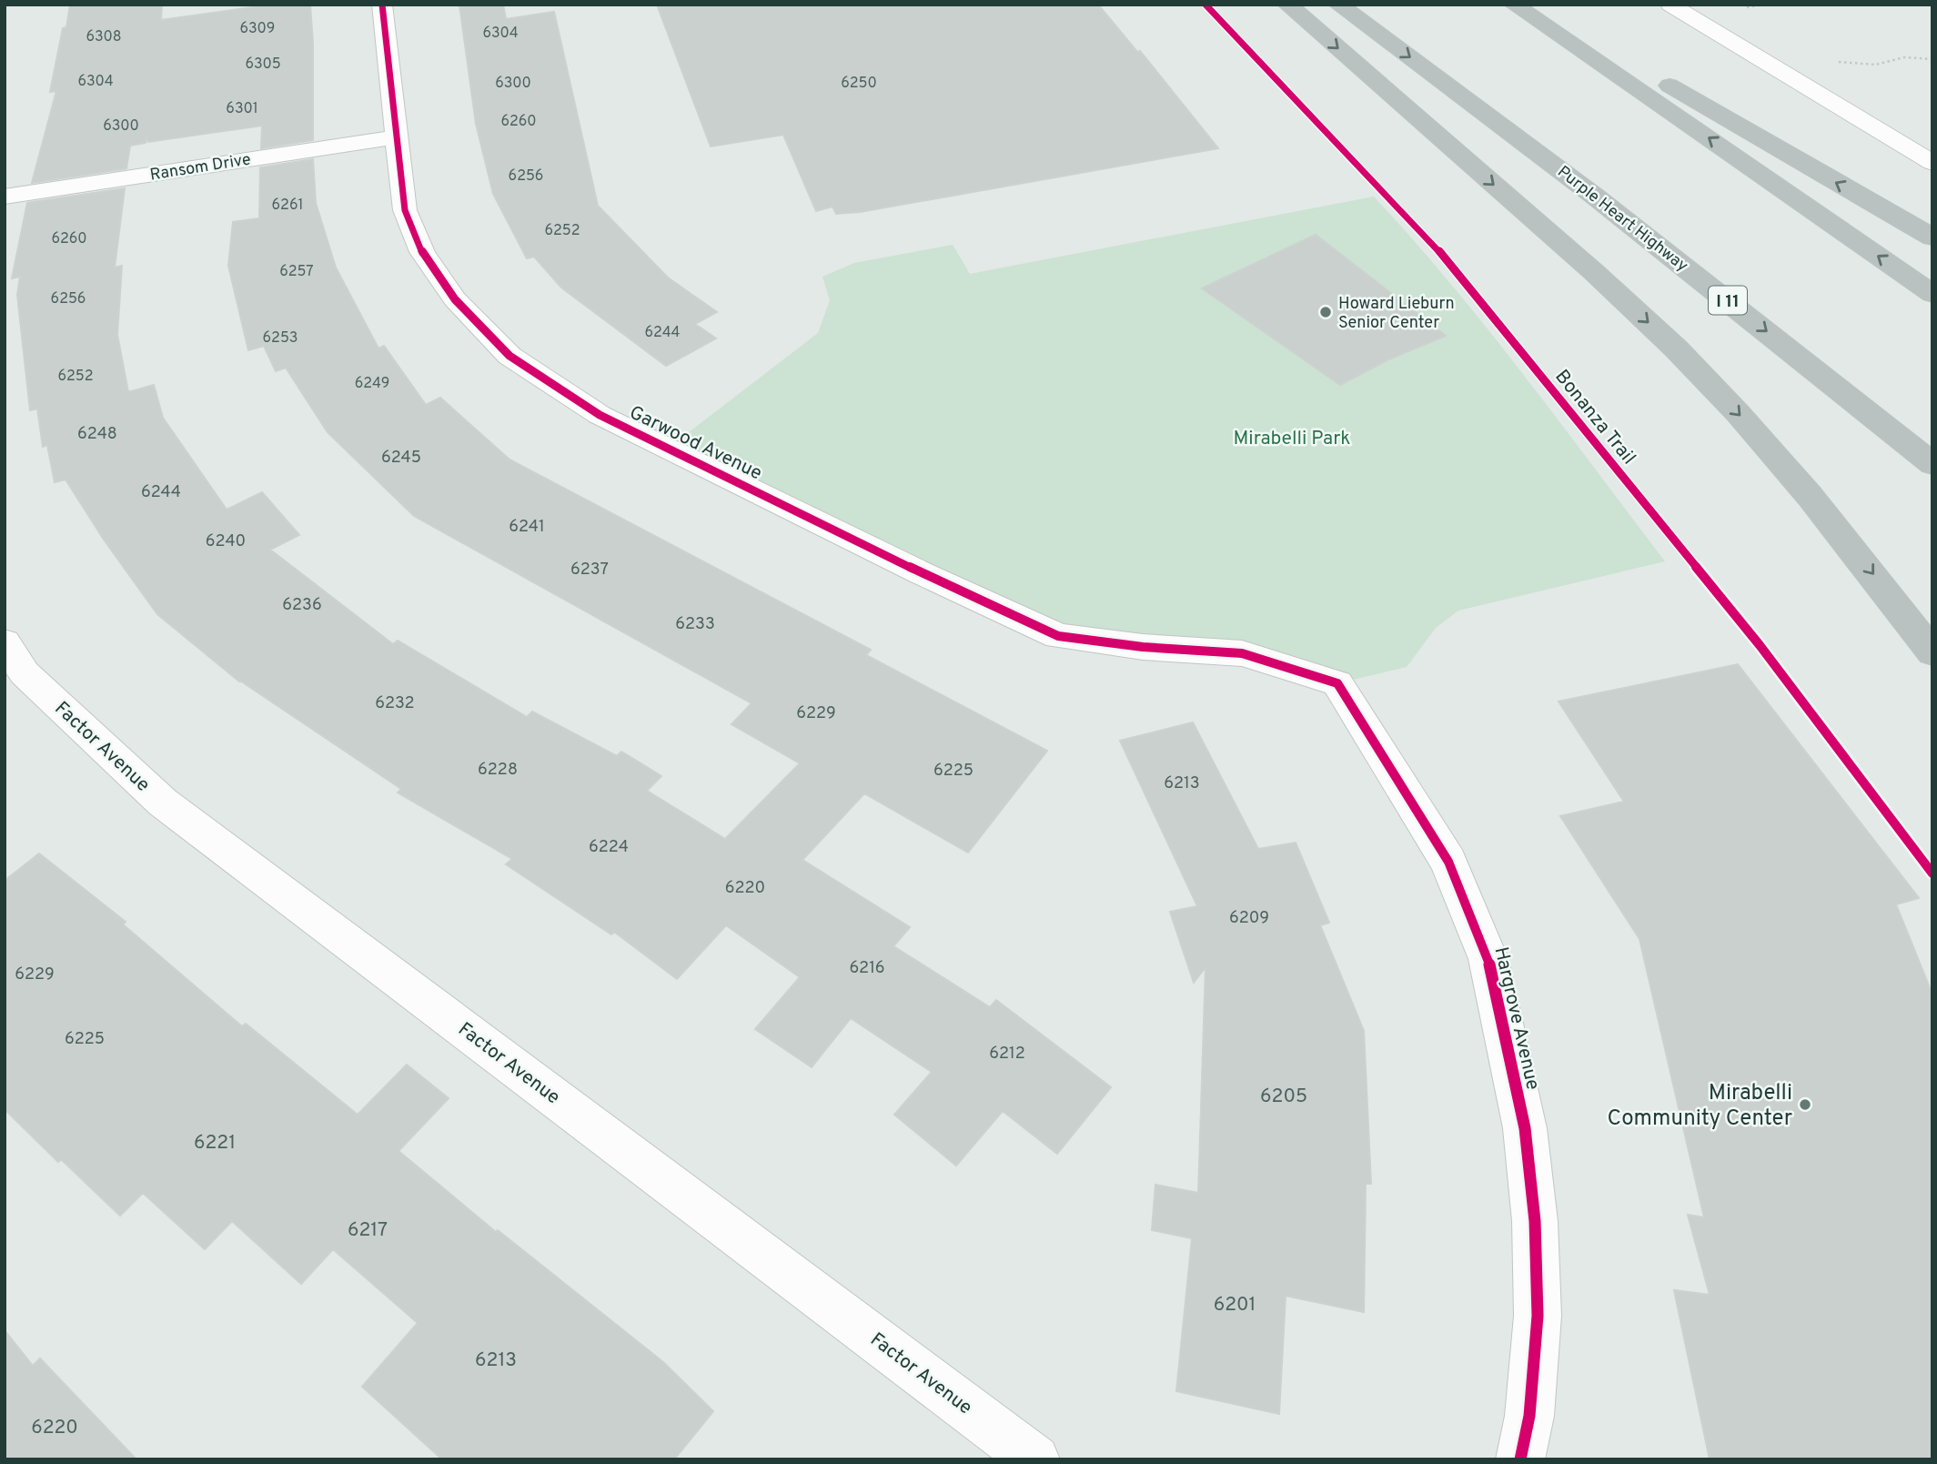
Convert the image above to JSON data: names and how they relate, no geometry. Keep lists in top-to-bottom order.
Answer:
{
  "streets": {
    "highway": ["Purple Heart Highway", "I 11"],
    "street": [
      "Ransom Drive",
      "Garwood Avenue",
      "Factor Avenue",
      "Hargrove Avenue"
    ],
    "cycle path": ["Bonanza Trail"]
  },
  "crossings": [
    ["Ransom Drive", "Garwood Avenue"],
    ["Garwood Avenue", "Hargrove Avenue"]
  ],
  "parks": ["Mirabelli Park"],
  "places": ["Howard Lieburn Senior Center", "Mirabelli Community Center"],
  "house_numbers": [
    "6309",
    "6304",
    "6308",
    "6305",
    "6304",
    "6300",
    "6250",
    "6301",
    "6260",
    "6300",
    "6256",
    "6261",
    "6252",
    "6260",
    "6257",
    "6256",
    "6244",
    "6253",
    "6252",
    "6249",
    "6248",
    "6245",
    "6244",
    "6241",
    "6240",
    "6237",
    "6236",
    "6233",
    "6232",
    "6229",
    "6228",
    "6225",
    "6213",
    "6224",
    "6220",
    "6209",
    "6216",
    "6229",
    "6225",
    "6212",
    "6205",
    "6221",
    "6217",
    "6201",
    "6213",
    "6220"
  ]
}
